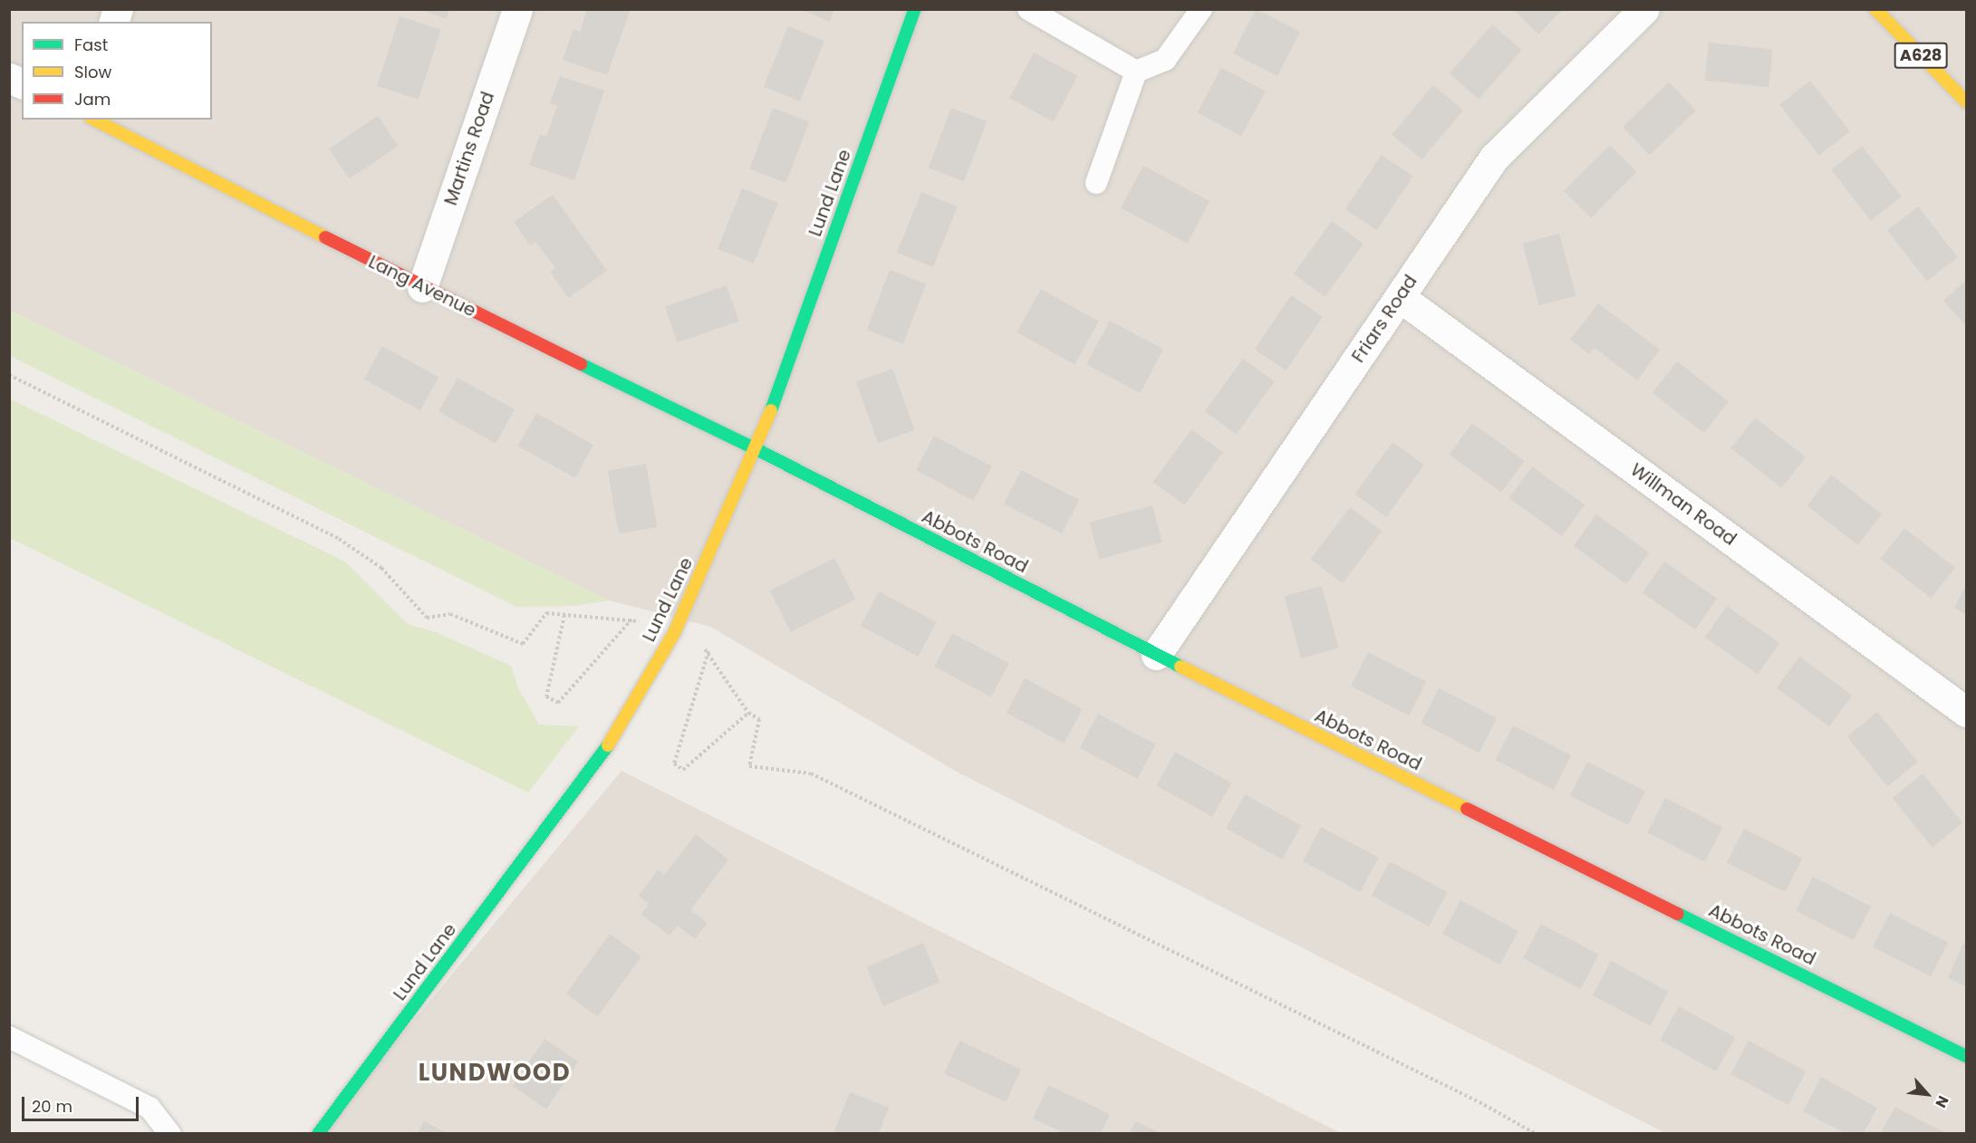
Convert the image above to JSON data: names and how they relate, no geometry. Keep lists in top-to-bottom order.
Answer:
{
  "streets": {
    "main road": [
      "A628",
      "Lund Lane",
      "Lang Avenue",
      "Abbots Road"
    ],
    "street": ["Martins Road", "Friars Road", "Willman Road"]
  },
  "crossings": [
    ["Martins Road", "Lang Avenue"],
    ["Lund Lane", "Lang Avenue"],
    ["Lund Lane", "Abbots Road"],
    ["Lang Avenue", "Abbots Road"],
    ["Friars Road", "Willman Road"],
    ["Friars Road", "Abbots Road"]
  ],
  "districts": ["LUNDWOOD"],
  "legend": ["Fast", "Slow", "Jam"],
  "scale_bar": "20 m",
  "north": "bottom right"
}
